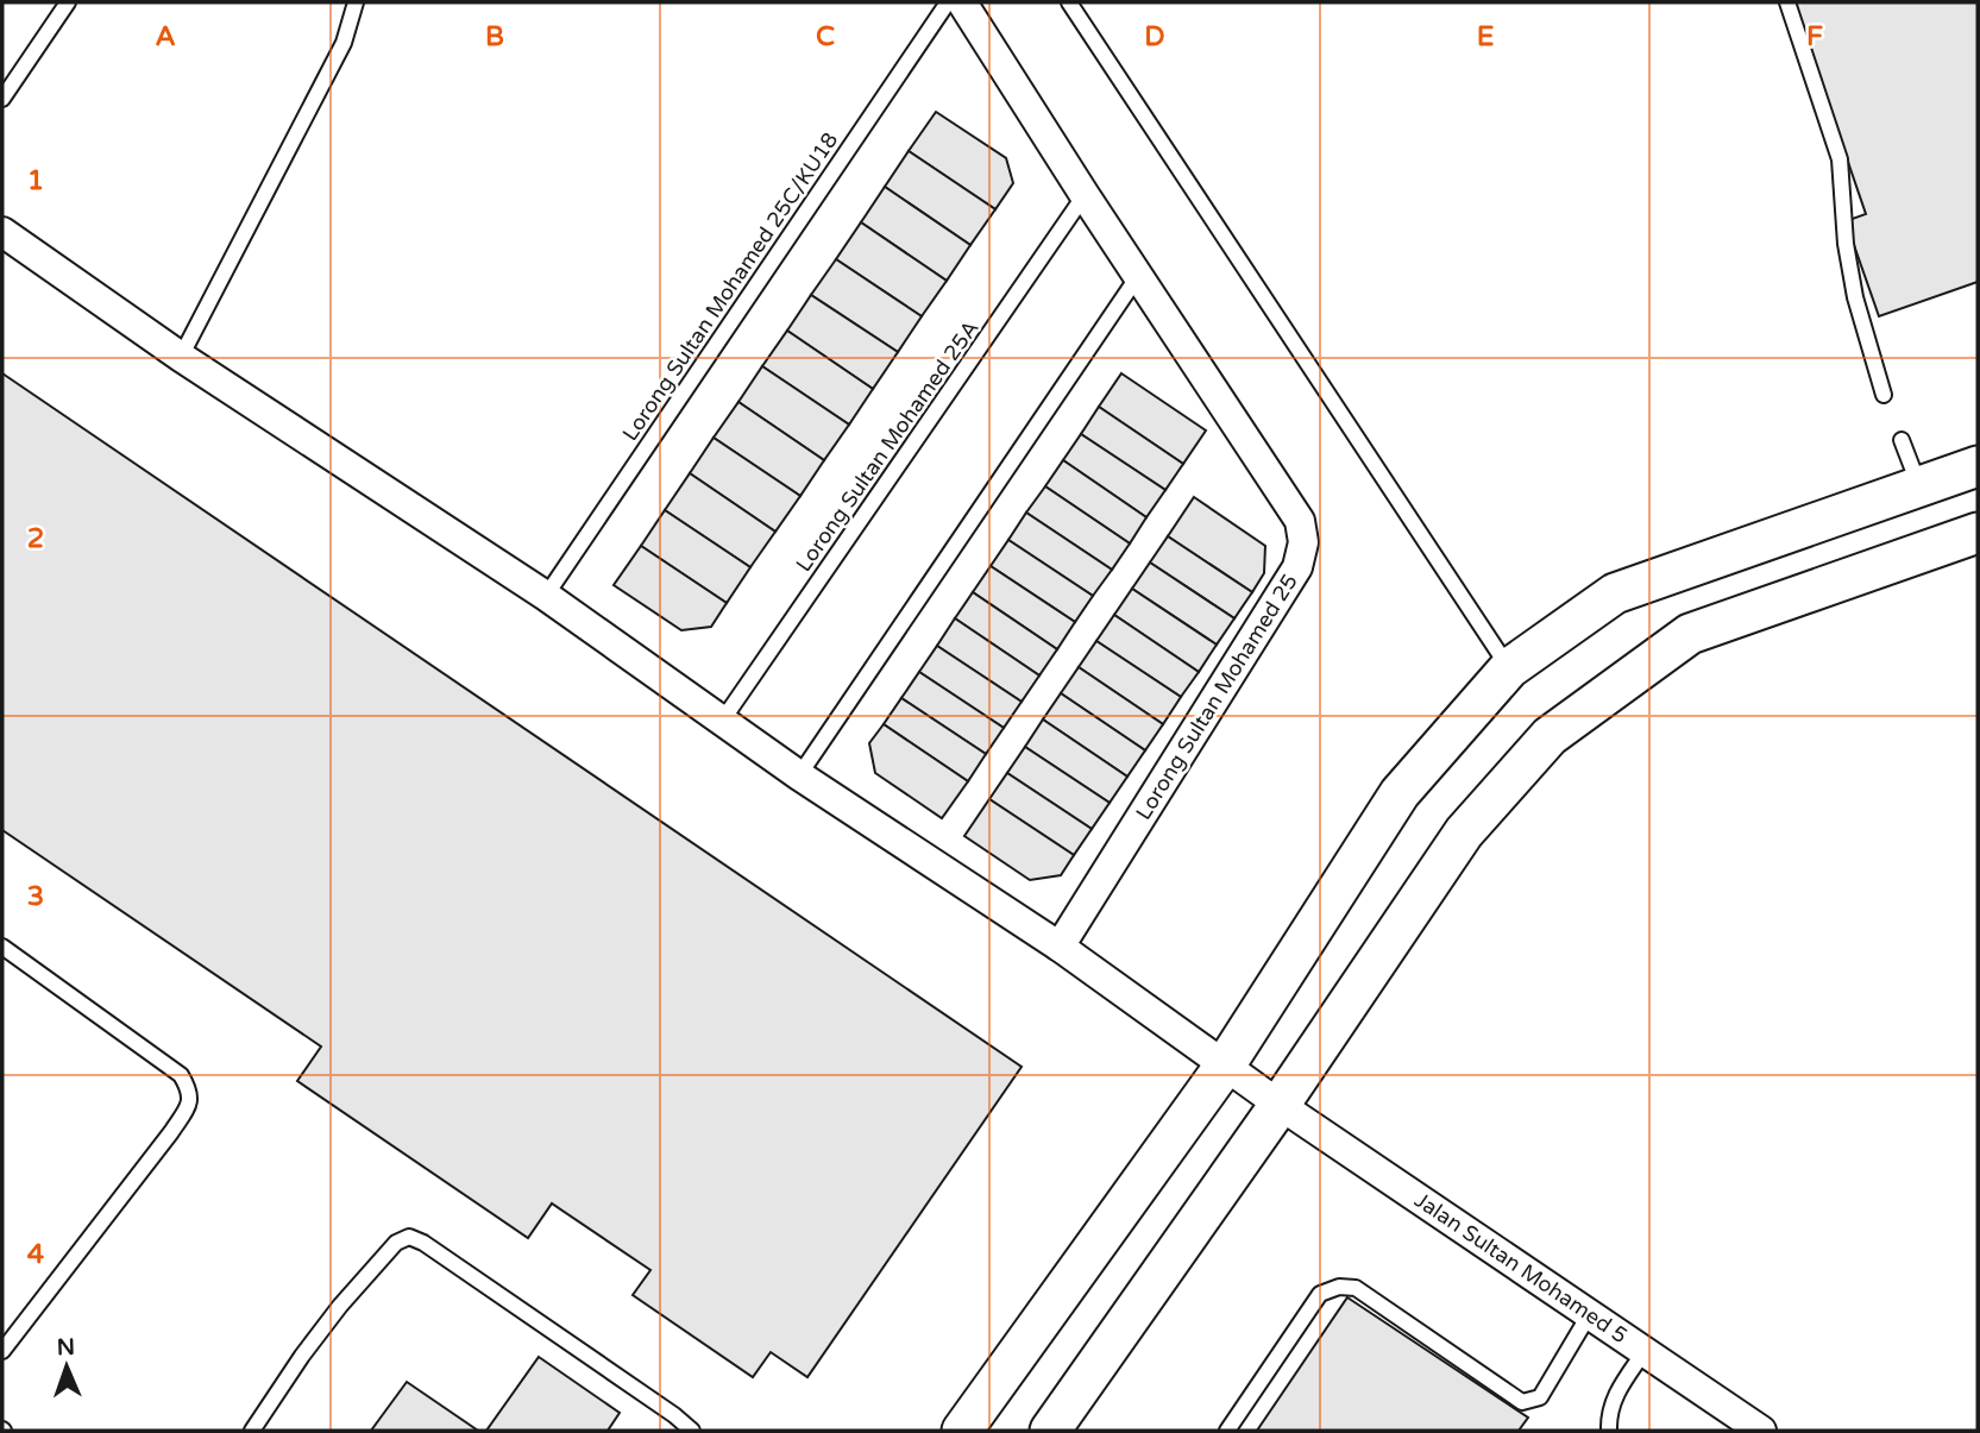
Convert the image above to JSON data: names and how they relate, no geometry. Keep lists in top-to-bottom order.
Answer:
{
  "streets": {
    "street": ["Lorong Sultan Mohamed 25", "Jalan Sultan Mohamed 5"],
    "lane": ["Lorong Sultan Mohamed 25C/KU18", "Lorong Sultan Mohamed 25A"]
  },
  "crossings": [
    ["Lorong Sultan Mohamed 25C/KU18", "Jalan Sultan Mohamed 5"],
    ["Lorong Sultan Mohamed 25A", "Lorong Sultan Mohamed 25"],
    ["Lorong Sultan Mohamed 25A", "Jalan Sultan Mohamed 5"],
    ["Lorong Sultan Mohamed 25", "Jalan Sultan Mohamed 5"]
  ],
  "north": "top",
  "grid": {
    "columns": [
      "A",
      "B",
      "C",
      "D",
      "E",
      "F"
    ],
    "rows": [
      "1",
      "2",
      "3",
      "4"
    ]
  }
}
